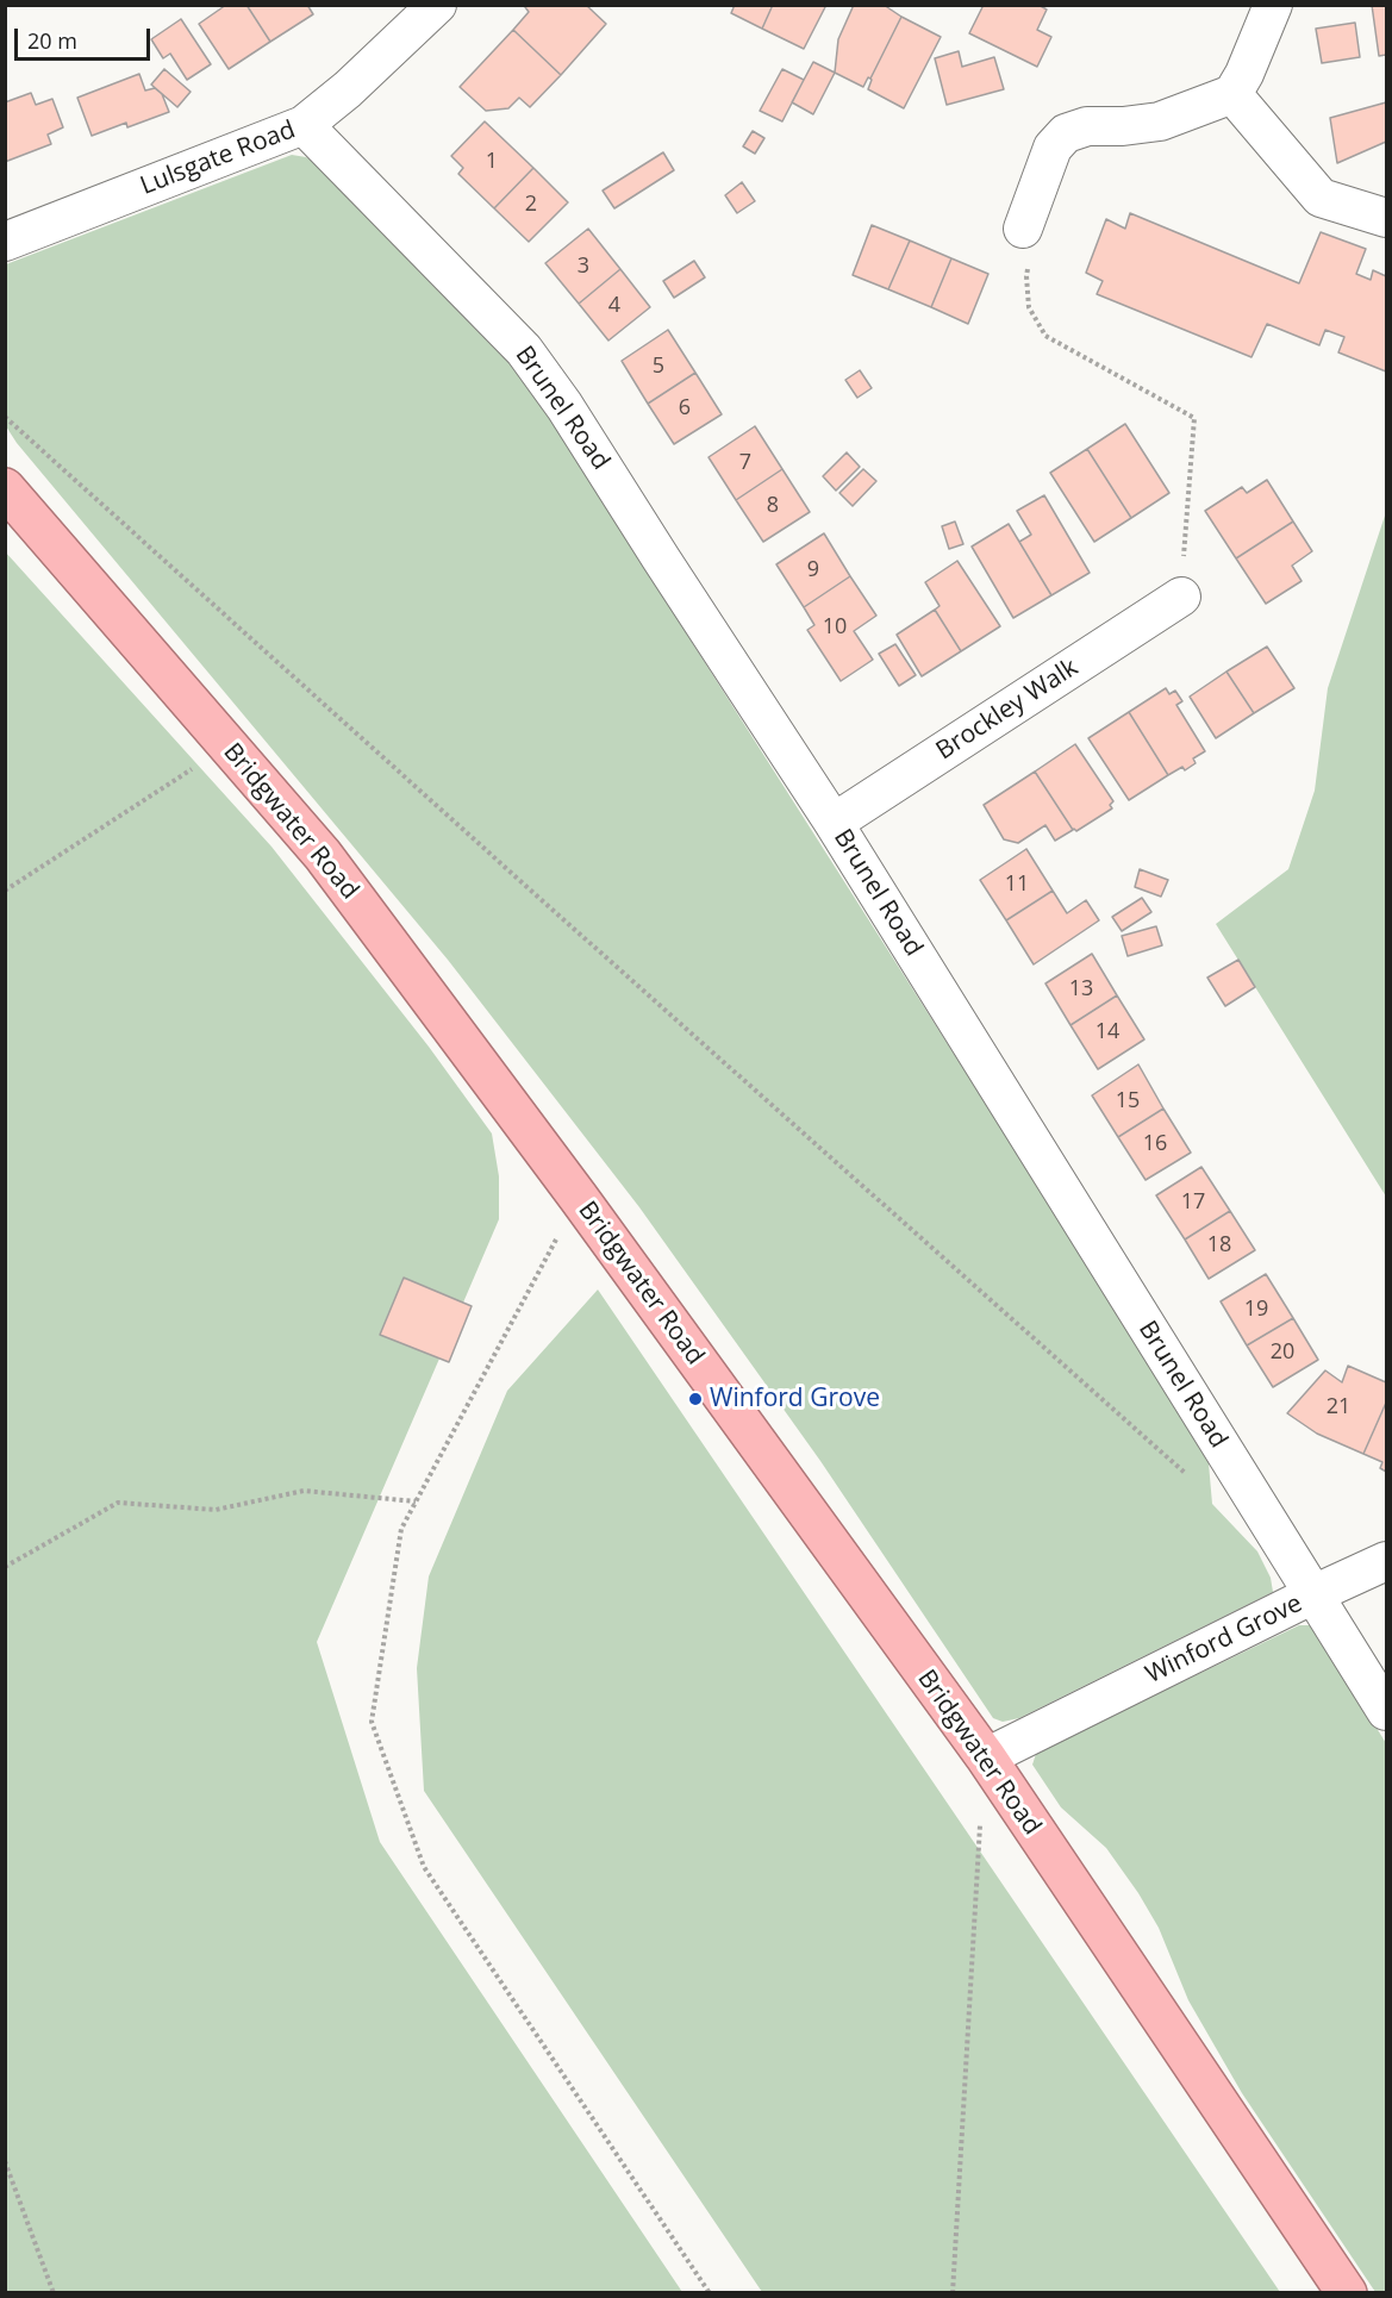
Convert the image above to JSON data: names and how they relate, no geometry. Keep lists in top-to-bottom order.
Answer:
{
  "streets": {
    "highway": ["Bridgwater Road"],
    "street": [
      "Lulsgate Road",
      "Brunel Road",
      "Brockley Walk",
      "Winford Grove"
    ]
  },
  "crossings": [
    ["Lulsgate Road", "Brunel Road"],
    ["Brunel Road", "Brockley Walk"],
    ["Brunel Road", "Winford Grove"],
    ["Bridgwater Road", "Winford Grove"]
  ],
  "places": ["Winford Grove"],
  "house_numbers": [
    "1",
    "2",
    "3",
    "4",
    "5",
    "6",
    "7",
    "8",
    "9",
    "10",
    "11",
    "13",
    "14",
    "15",
    "16",
    "17",
    "18",
    "19",
    "20",
    "21"
  ],
  "scale_bar": "20 m"
}
